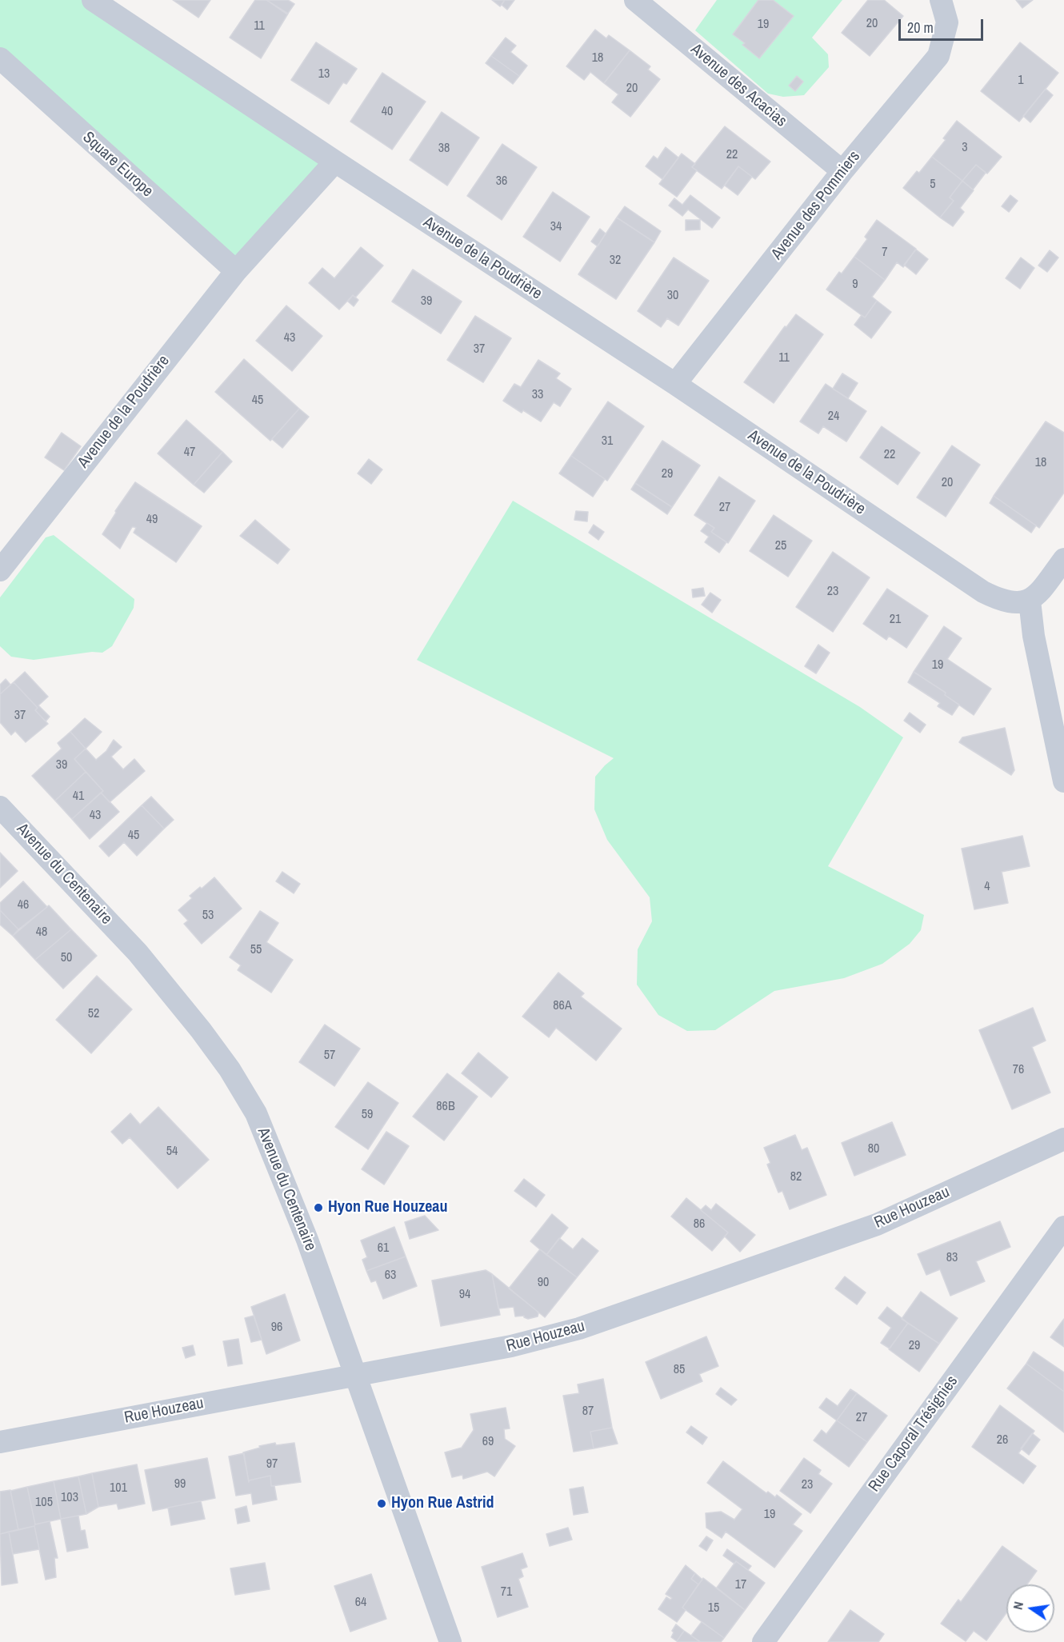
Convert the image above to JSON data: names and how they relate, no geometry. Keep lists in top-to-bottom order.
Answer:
{
  "streets": {
    "street": [
      "Avenue des Acacias",
      "Square Europe",
      "Avenue des Pommiers",
      "Avenue de la Poudrière",
      "Avenue du Centenaire",
      "Rue Houzeau",
      "Rue Caporal Trésignies"
    ]
  },
  "crossings": [
    ["Avenue des Acacias", "Avenue des Pommiers"],
    ["Square Europe", "Avenue de la Poudrière"],
    ["Avenue des Pommiers", "Avenue de la Poudrière"],
    ["Avenue du Centenaire", "Rue Houzeau"]
  ],
  "places": ["Hyon Rue Houzeau", "Hyon Rue Astrid"],
  "house_numbers": [
    "20",
    "19",
    "11",
    "18",
    "13",
    "1",
    "20",
    "40",
    "3",
    "38",
    "22",
    "36",
    "5",
    "34",
    "7",
    "32",
    "9",
    "30",
    "39",
    "43",
    "37",
    "11",
    "33",
    "45",
    "24",
    "31",
    "47",
    "22",
    "18",
    "29",
    "20",
    "27",
    "49",
    "25",
    "23",
    "21",
    "19",
    "37",
    "39",
    "41",
    "43",
    "45",
    "4",
    "46",
    "53",
    "48",
    "55",
    "50",
    "86A",
    "52",
    "57",
    "76",
    "86B",
    "59",
    "80",
    "54",
    "82",
    "86",
    "61",
    "83",
    "63",
    "90",
    "94",
    "96",
    "29",
    "85",
    "87",
    "27",
    "26",
    "69",
    "97",
    "99",
    "23",
    "101",
    "103",
    "105",
    "19",
    "17",
    "71",
    "64",
    "15"
  ],
  "scale_bar": "20 m",
  "north": "left"
}
